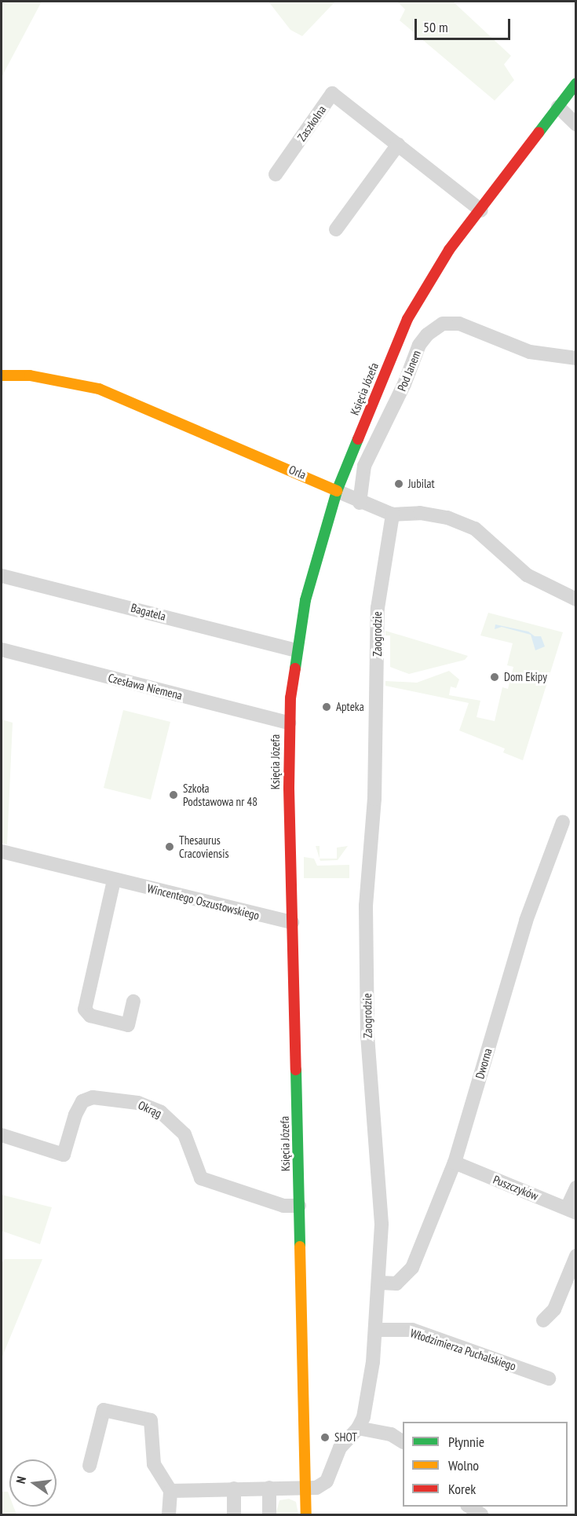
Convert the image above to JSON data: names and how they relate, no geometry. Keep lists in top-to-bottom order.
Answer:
{
  "streets": {
    "street": [
      "Zaszkolna",
      "Pod Janem",
      "Księcia Józefa",
      "Orla",
      "Bagatela",
      "Zaogrodzie",
      "Czesława Niemena",
      "Wincentego Oszustowskiego",
      "Dworna",
      "Okrąg",
      "Puszczyków",
      "Włodzimierza Puchalskiego"
    ]
  },
  "crossings": [
    ["Zaszkolna", "Księcia Józefa"],
    ["Pod Janem", "Orla"],
    ["Księcia Józefa", "Orla"],
    ["Księcia Józefa", "Bagatela"],
    ["Księcia Józefa", "Zaogrodzie"],
    ["Księcia Józefa", "Czesława Niemena"],
    ["Księcia Józefa", "Wincentego Oszustowskiego"],
    ["Księcia Józefa", "Okrąg"],
    ["Orla", "Zaogrodzie"],
    ["Zaogrodzie", "Dworna"],
    ["Zaogrodzie", "Włodzimierza Puchalskiego"],
    ["Dworna", "Puszczyków"]
  ],
  "places": [
    "Jubilat",
    "Dom Ekipy",
    "Apteka",
    "Szkoła Podstawowa nr 48",
    "Thesaurus Cracoviensis",
    "SHOT"
  ],
  "legend": ["Płynnie", "Wolno", "Korek"],
  "scale_bar": "50 m",
  "north": "left"
}
